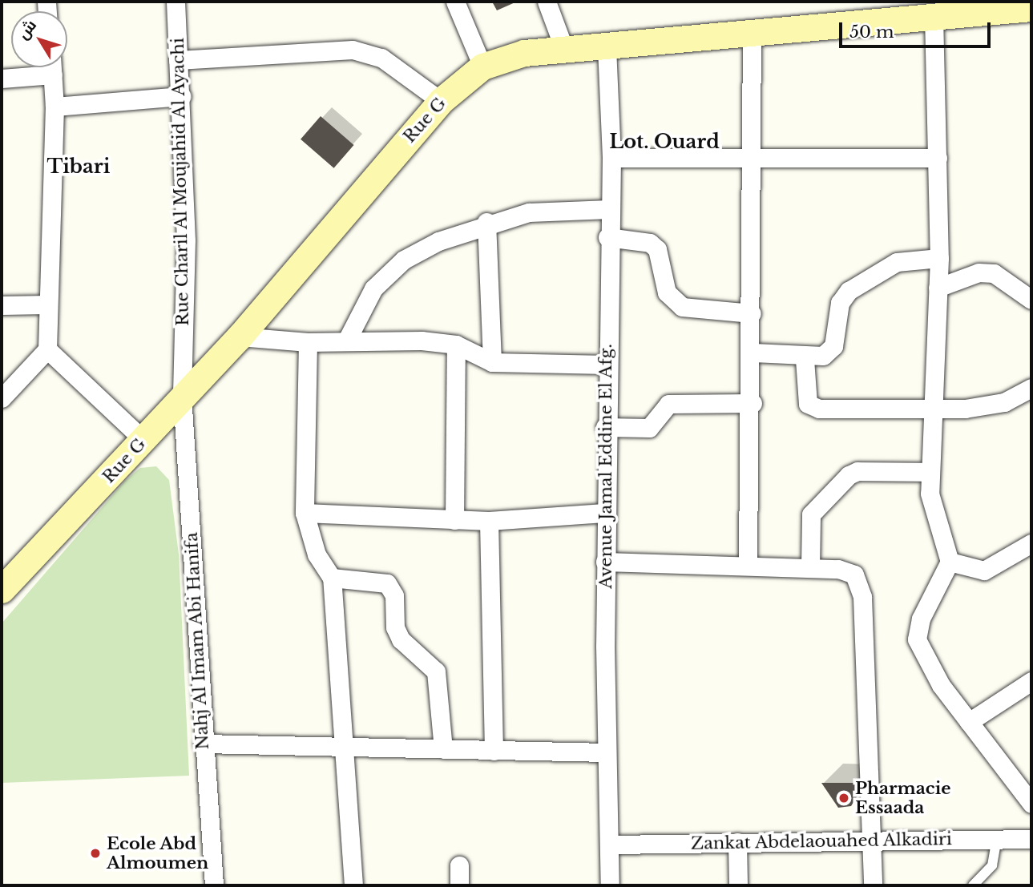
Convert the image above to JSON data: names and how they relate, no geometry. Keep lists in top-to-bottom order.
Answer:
{
  "streets": {
    "street": [
      "Rue G",
      "Rue Charil Al Moujahid Al Ayachi",
      "Avenue Jamal Eddine El Afg.",
      "Nahj Al Imam Abi Hanifa",
      "Zankat Abdelaouahed Alkadiri"
    ]
  },
  "crossings": [
    ["Rue G", "Rue Charil Al Moujahid Al Ayachi"],
    ["Rue G", "Avenue Jamal Eddine El Afg."],
    ["Rue G", "Nahj Al Imam Abi Hanifa"],
    ["Rue Charil Al Moujahid Al Ayachi", "Nahj Al Imam Abi Hanifa"],
    ["Avenue Jamal Eddine El Afg.", "Zankat Abdelaouahed Alkadiri"]
  ],
  "districts": ["Lot. Ouard", "Tibari"],
  "places": ["Pharmacie Essaada", "Ecole Abd Almoumen"],
  "scale_bar": "50 m",
  "north": "top left"
}
